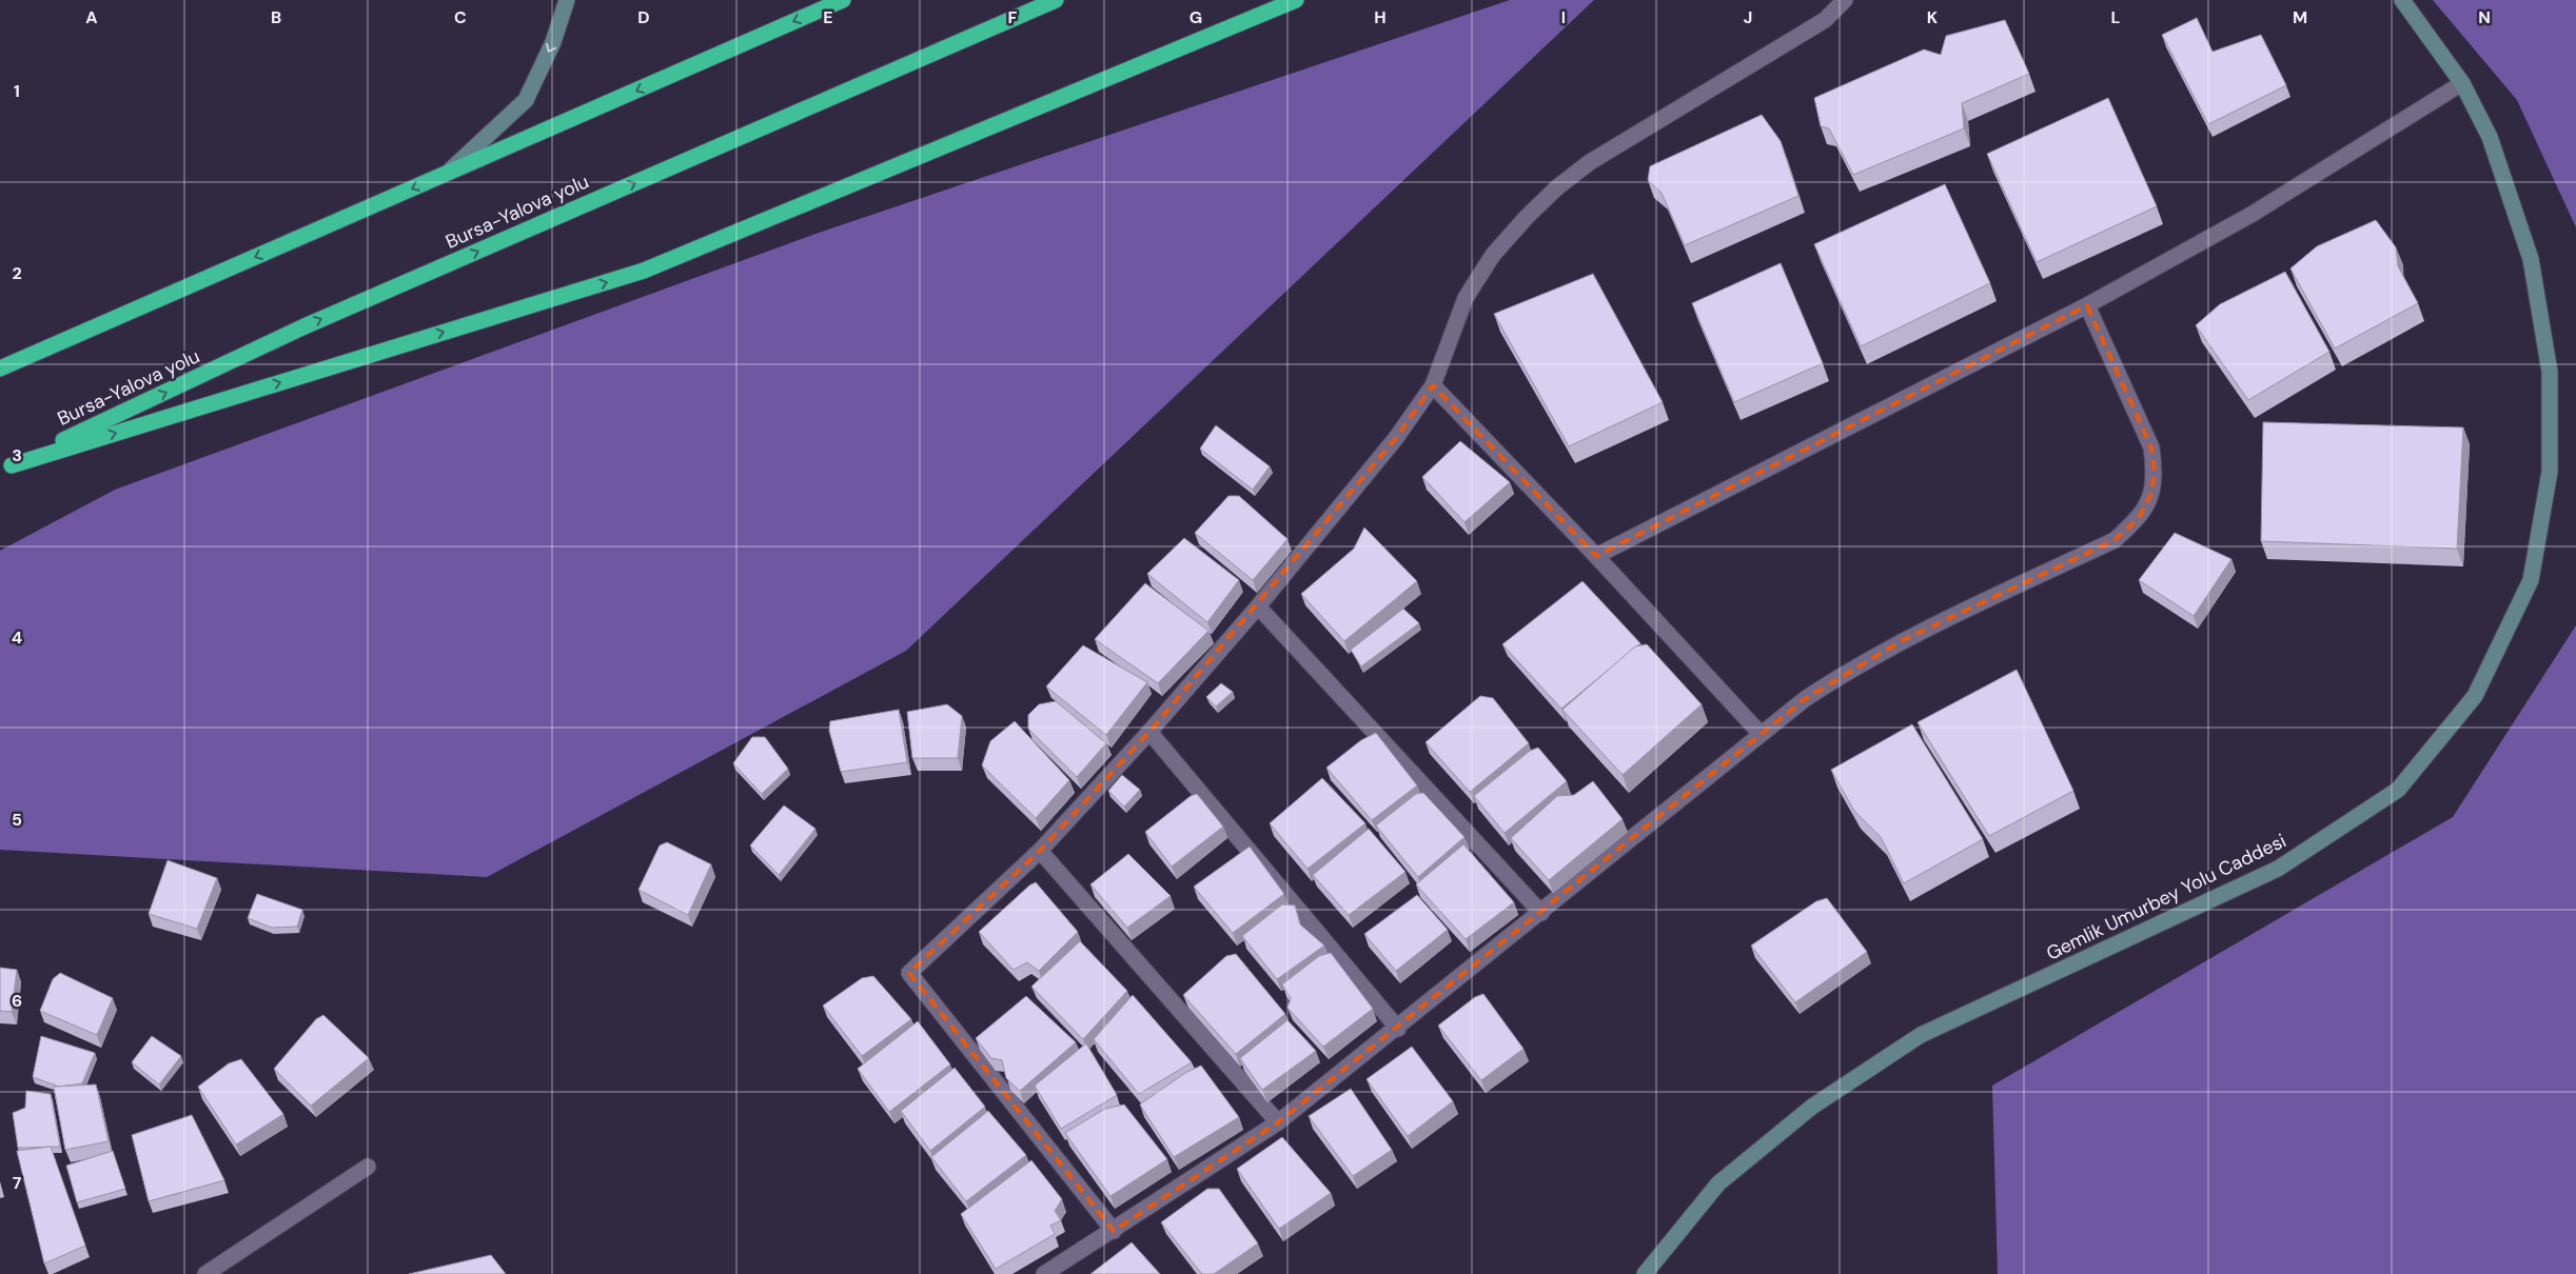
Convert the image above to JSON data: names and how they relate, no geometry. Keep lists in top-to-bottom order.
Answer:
{
  "streets": {
    "highway": ["Bursa-Yalova yolu"],
    "street": ["Gemlik Umurbey Yolu Caddesi"]
  },
  "grid": {
    "columns": [
      "A",
      "B",
      "C",
      "D",
      "E",
      "F",
      "G",
      "H",
      "I",
      "J",
      "K",
      "L",
      "M",
      "N"
    ],
    "rows": [
      "1",
      "2",
      "3",
      "4",
      "5",
      "6",
      "7"
    ]
  }
}
